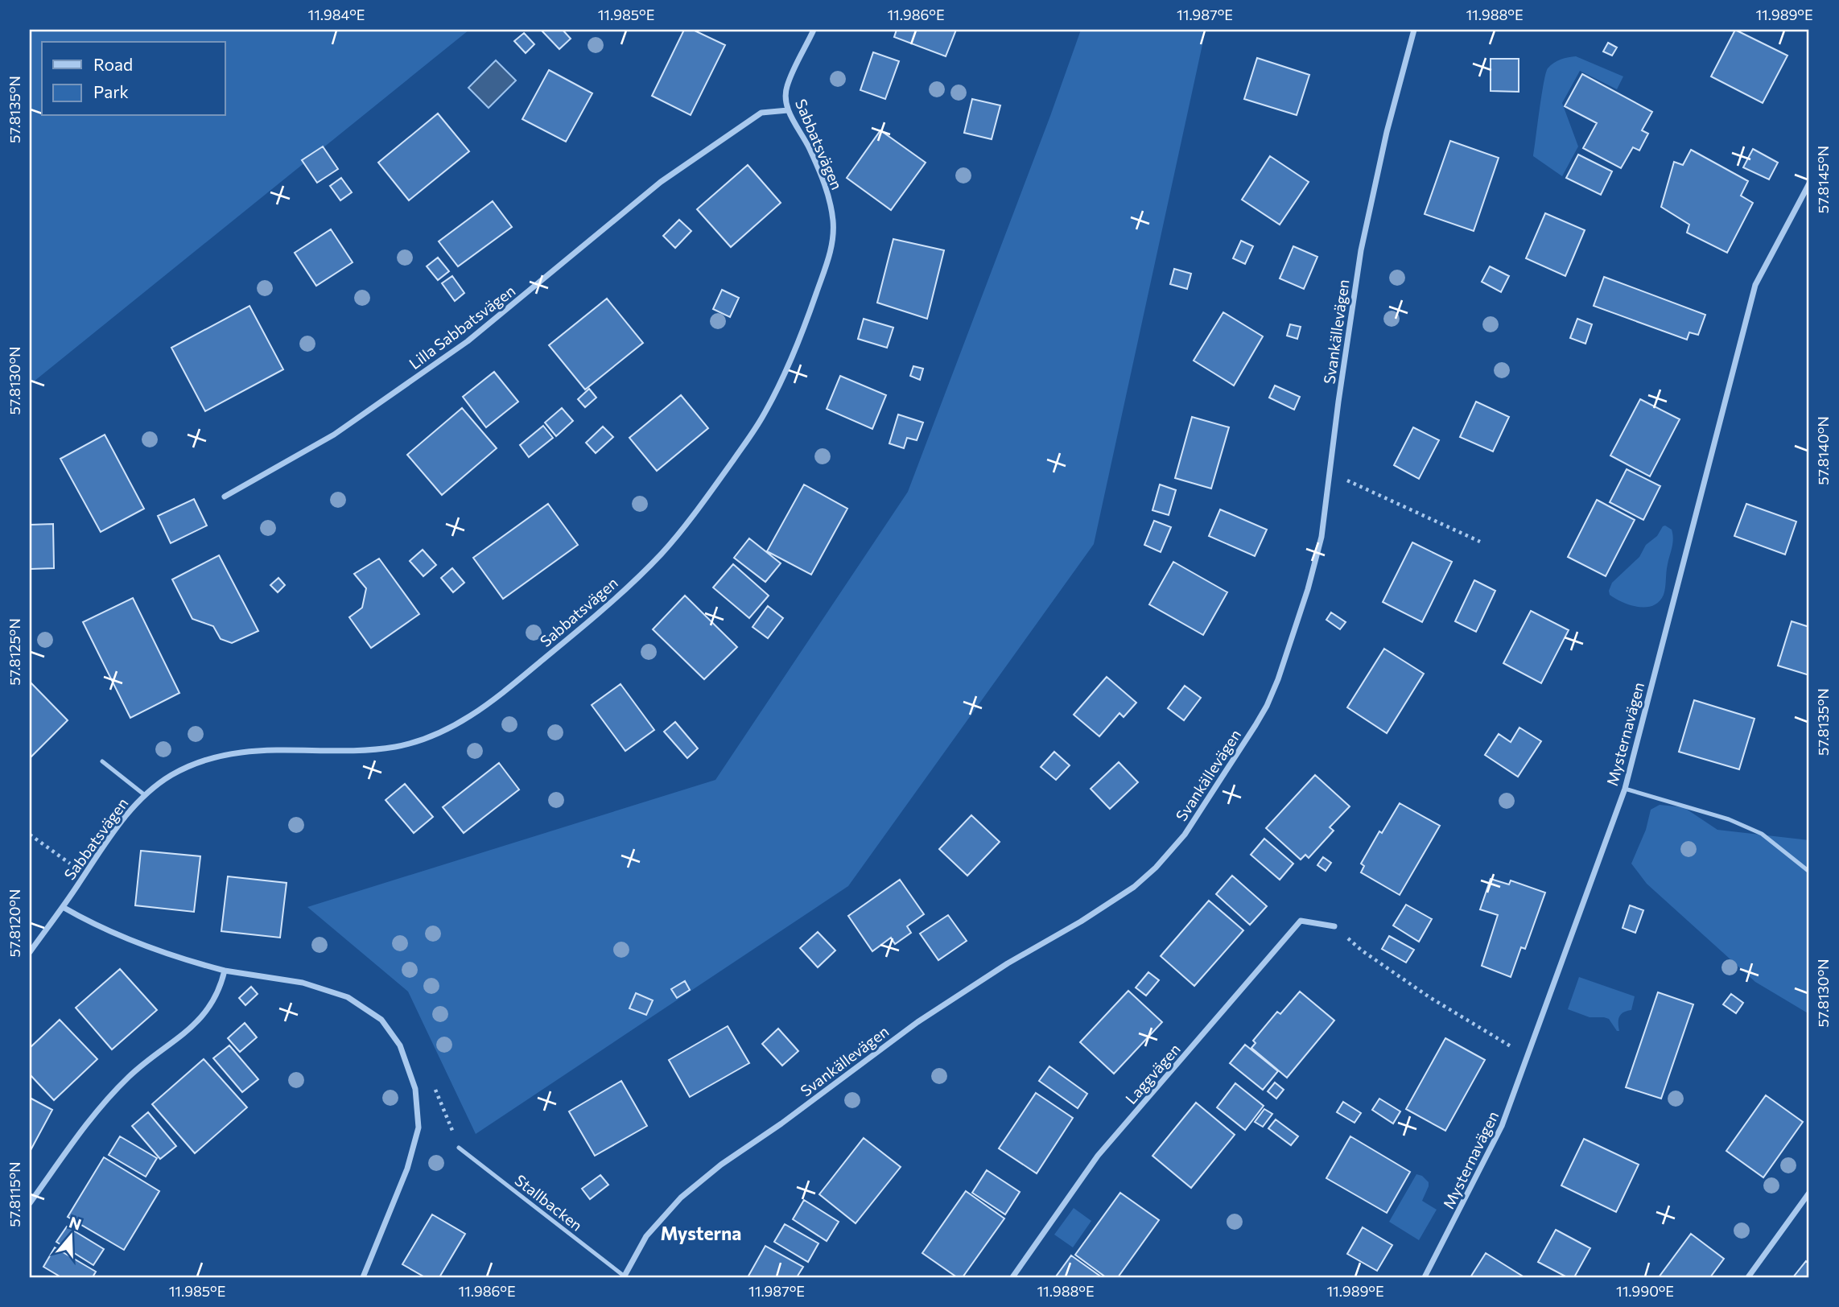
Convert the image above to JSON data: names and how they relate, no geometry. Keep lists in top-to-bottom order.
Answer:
{
  "streets": {
    "street": [
      "Sabbatsvägen",
      "Lilla Sabbatsvägen",
      "Svankällevägen",
      "Mysternavägen",
      "Laggvägen"
    ],
    "lane": ["Stallbacken"]
  },
  "crossings": [
    ["Sabbatsvägen", "Lilla Sabbatsvägen"],
    ["Svankällevägen", "Stallbacken"]
  ],
  "districts": ["Mysterna"],
  "legend": ["Road", "Park"],
  "north": "top",
  "coordinates": [
    "11.984°E",
    "11.985°E",
    "11.986°E",
    "11.987°E",
    "11.988°E",
    "11.989°E",
    "57.8135°N",
    "57.8145°N",
    "57.8130°N",
    "57.8140°N",
    "57.8125°N",
    "57.8120°N",
    "57.8115°N",
    "11.990°E"
  ]
}
